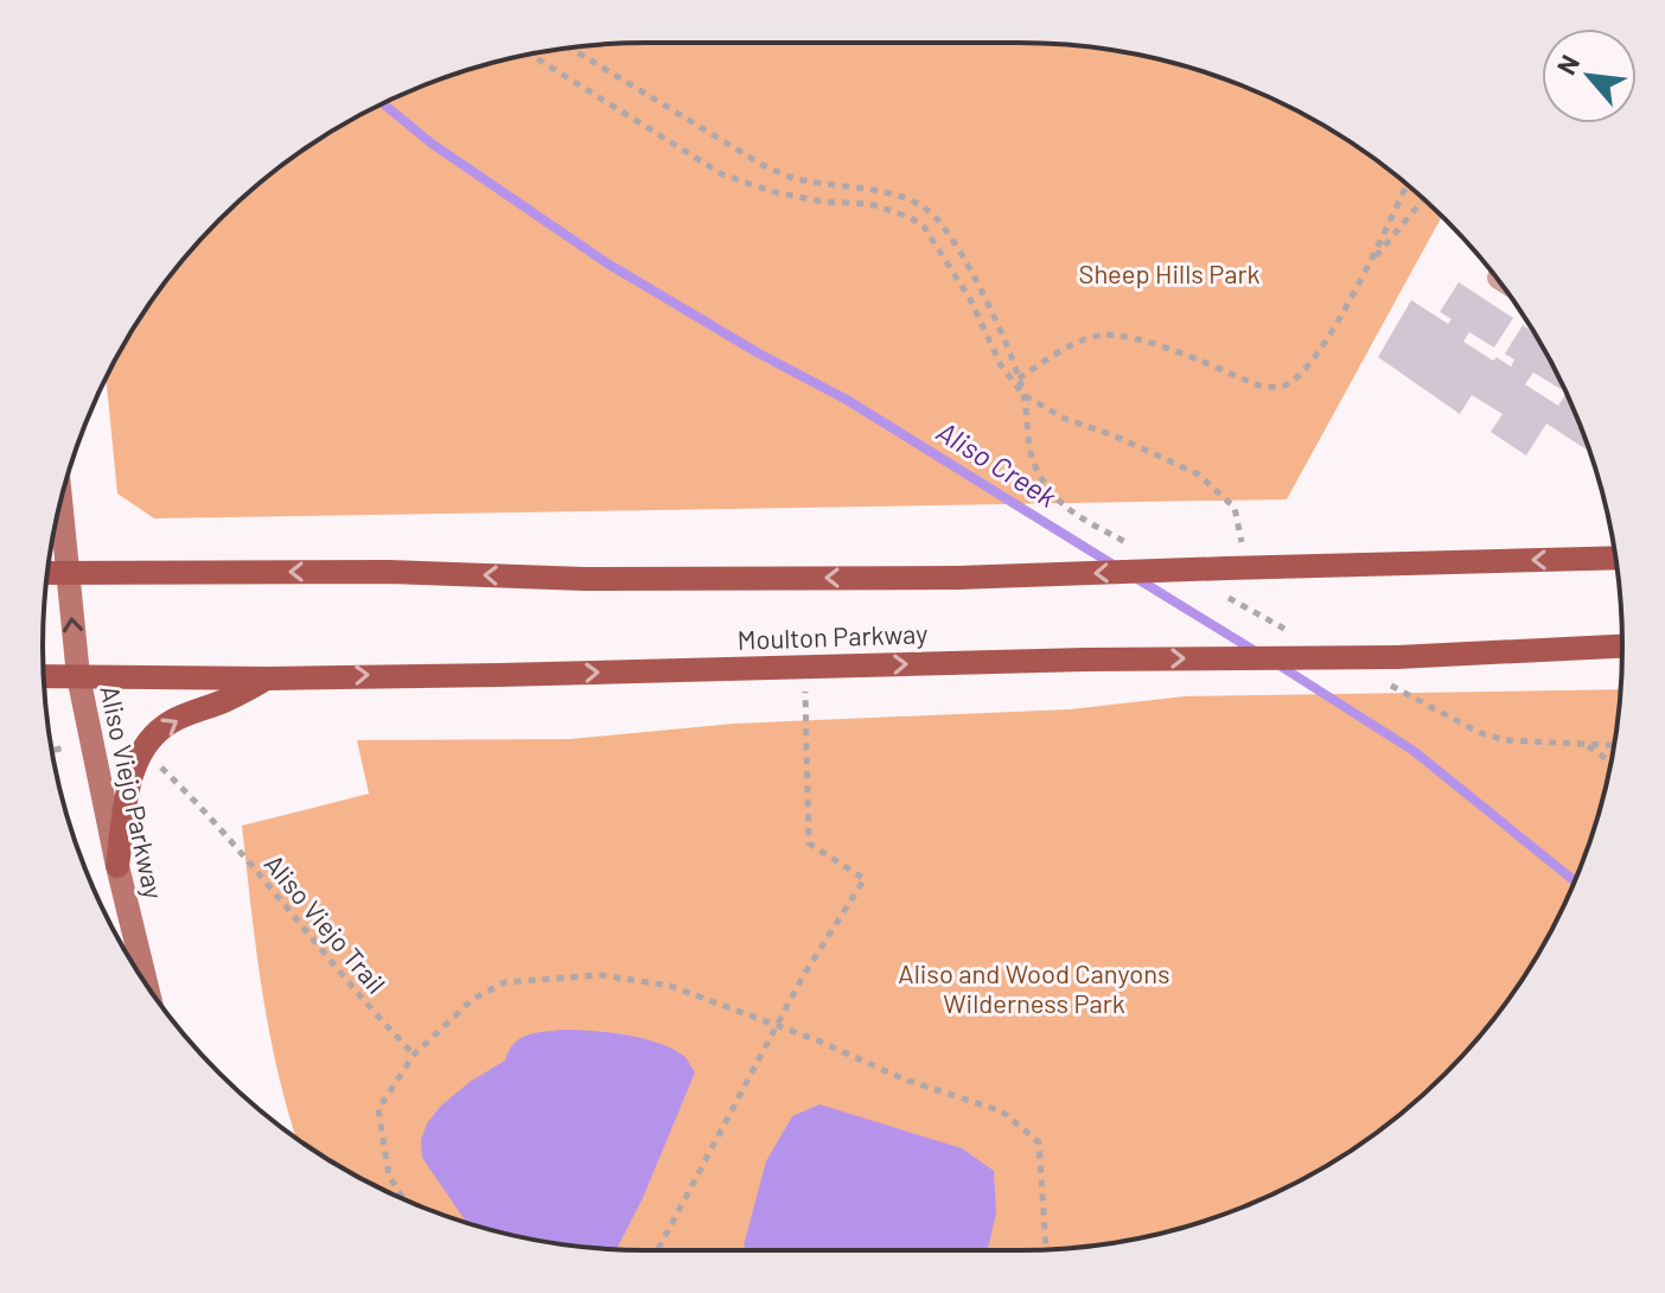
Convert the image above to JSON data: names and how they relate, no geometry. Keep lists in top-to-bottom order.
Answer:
{
  "streets": {
    "main road": ["Moulton Parkway", "Aliso Viejo Parkway"],
    "path": ["Aliso Viejo Trail"]
  },
  "crossings": [
    ["Moulton Parkway", "Aliso Viejo Parkway"]
  ],
  "water": ["Aliso Creek"],
  "parks": ["Sheep Hills Park", "Aliso and Wood Canyons Wilderness Park"],
  "north": "top left"
}
